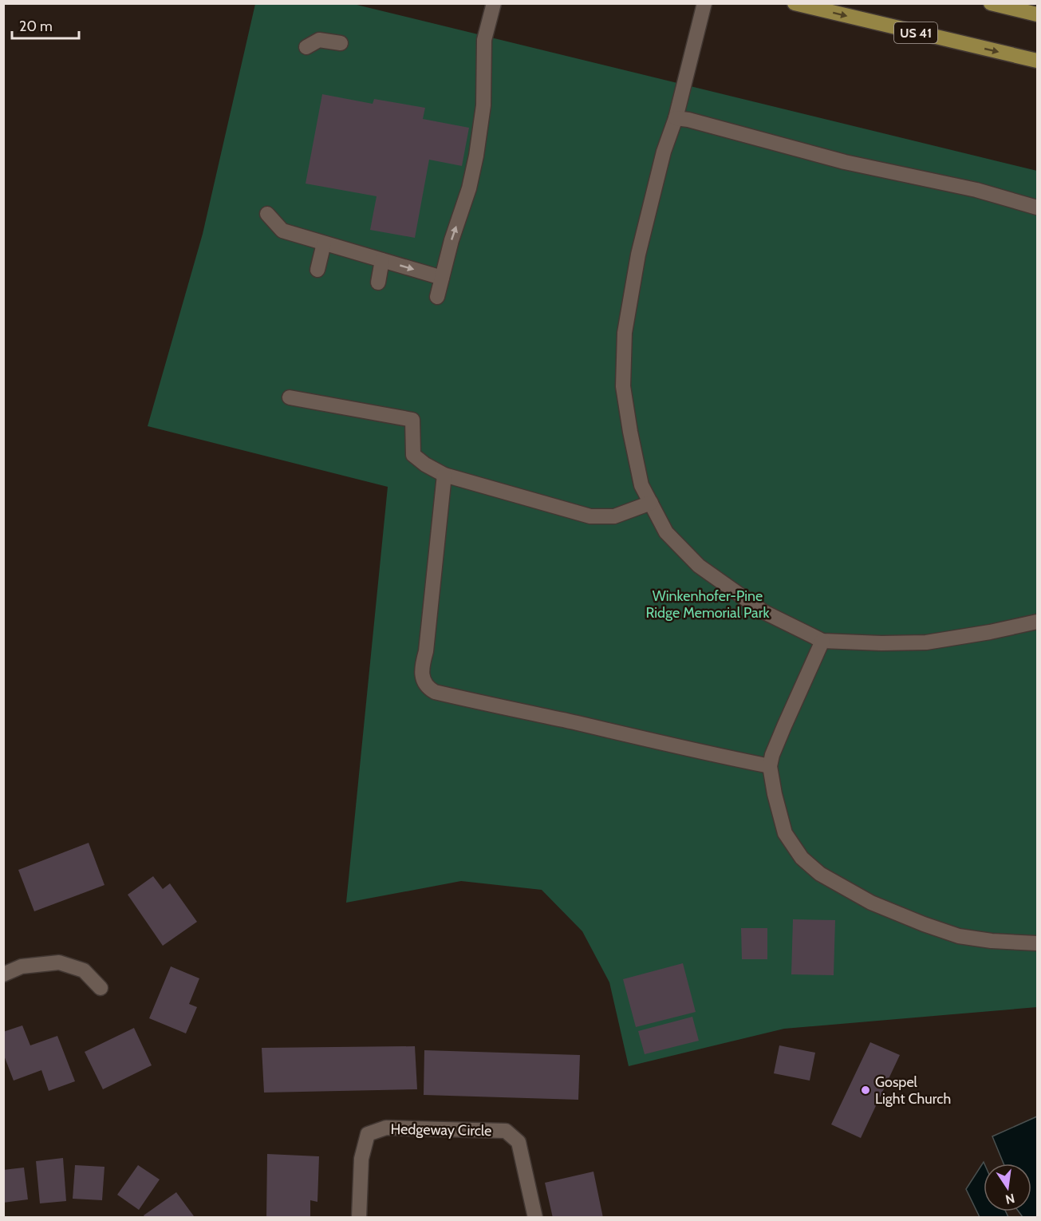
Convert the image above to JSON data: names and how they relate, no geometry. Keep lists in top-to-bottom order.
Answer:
{
  "streets": {
    "main road": ["US 41"],
    "street": ["Hedgeway Circle"]
  },
  "parks": ["Winkenhofer-Pine Ridge Memorial Park"],
  "places": ["Gospel Light Church"],
  "scale_bar": "20 m",
  "north": "bottom"
}
